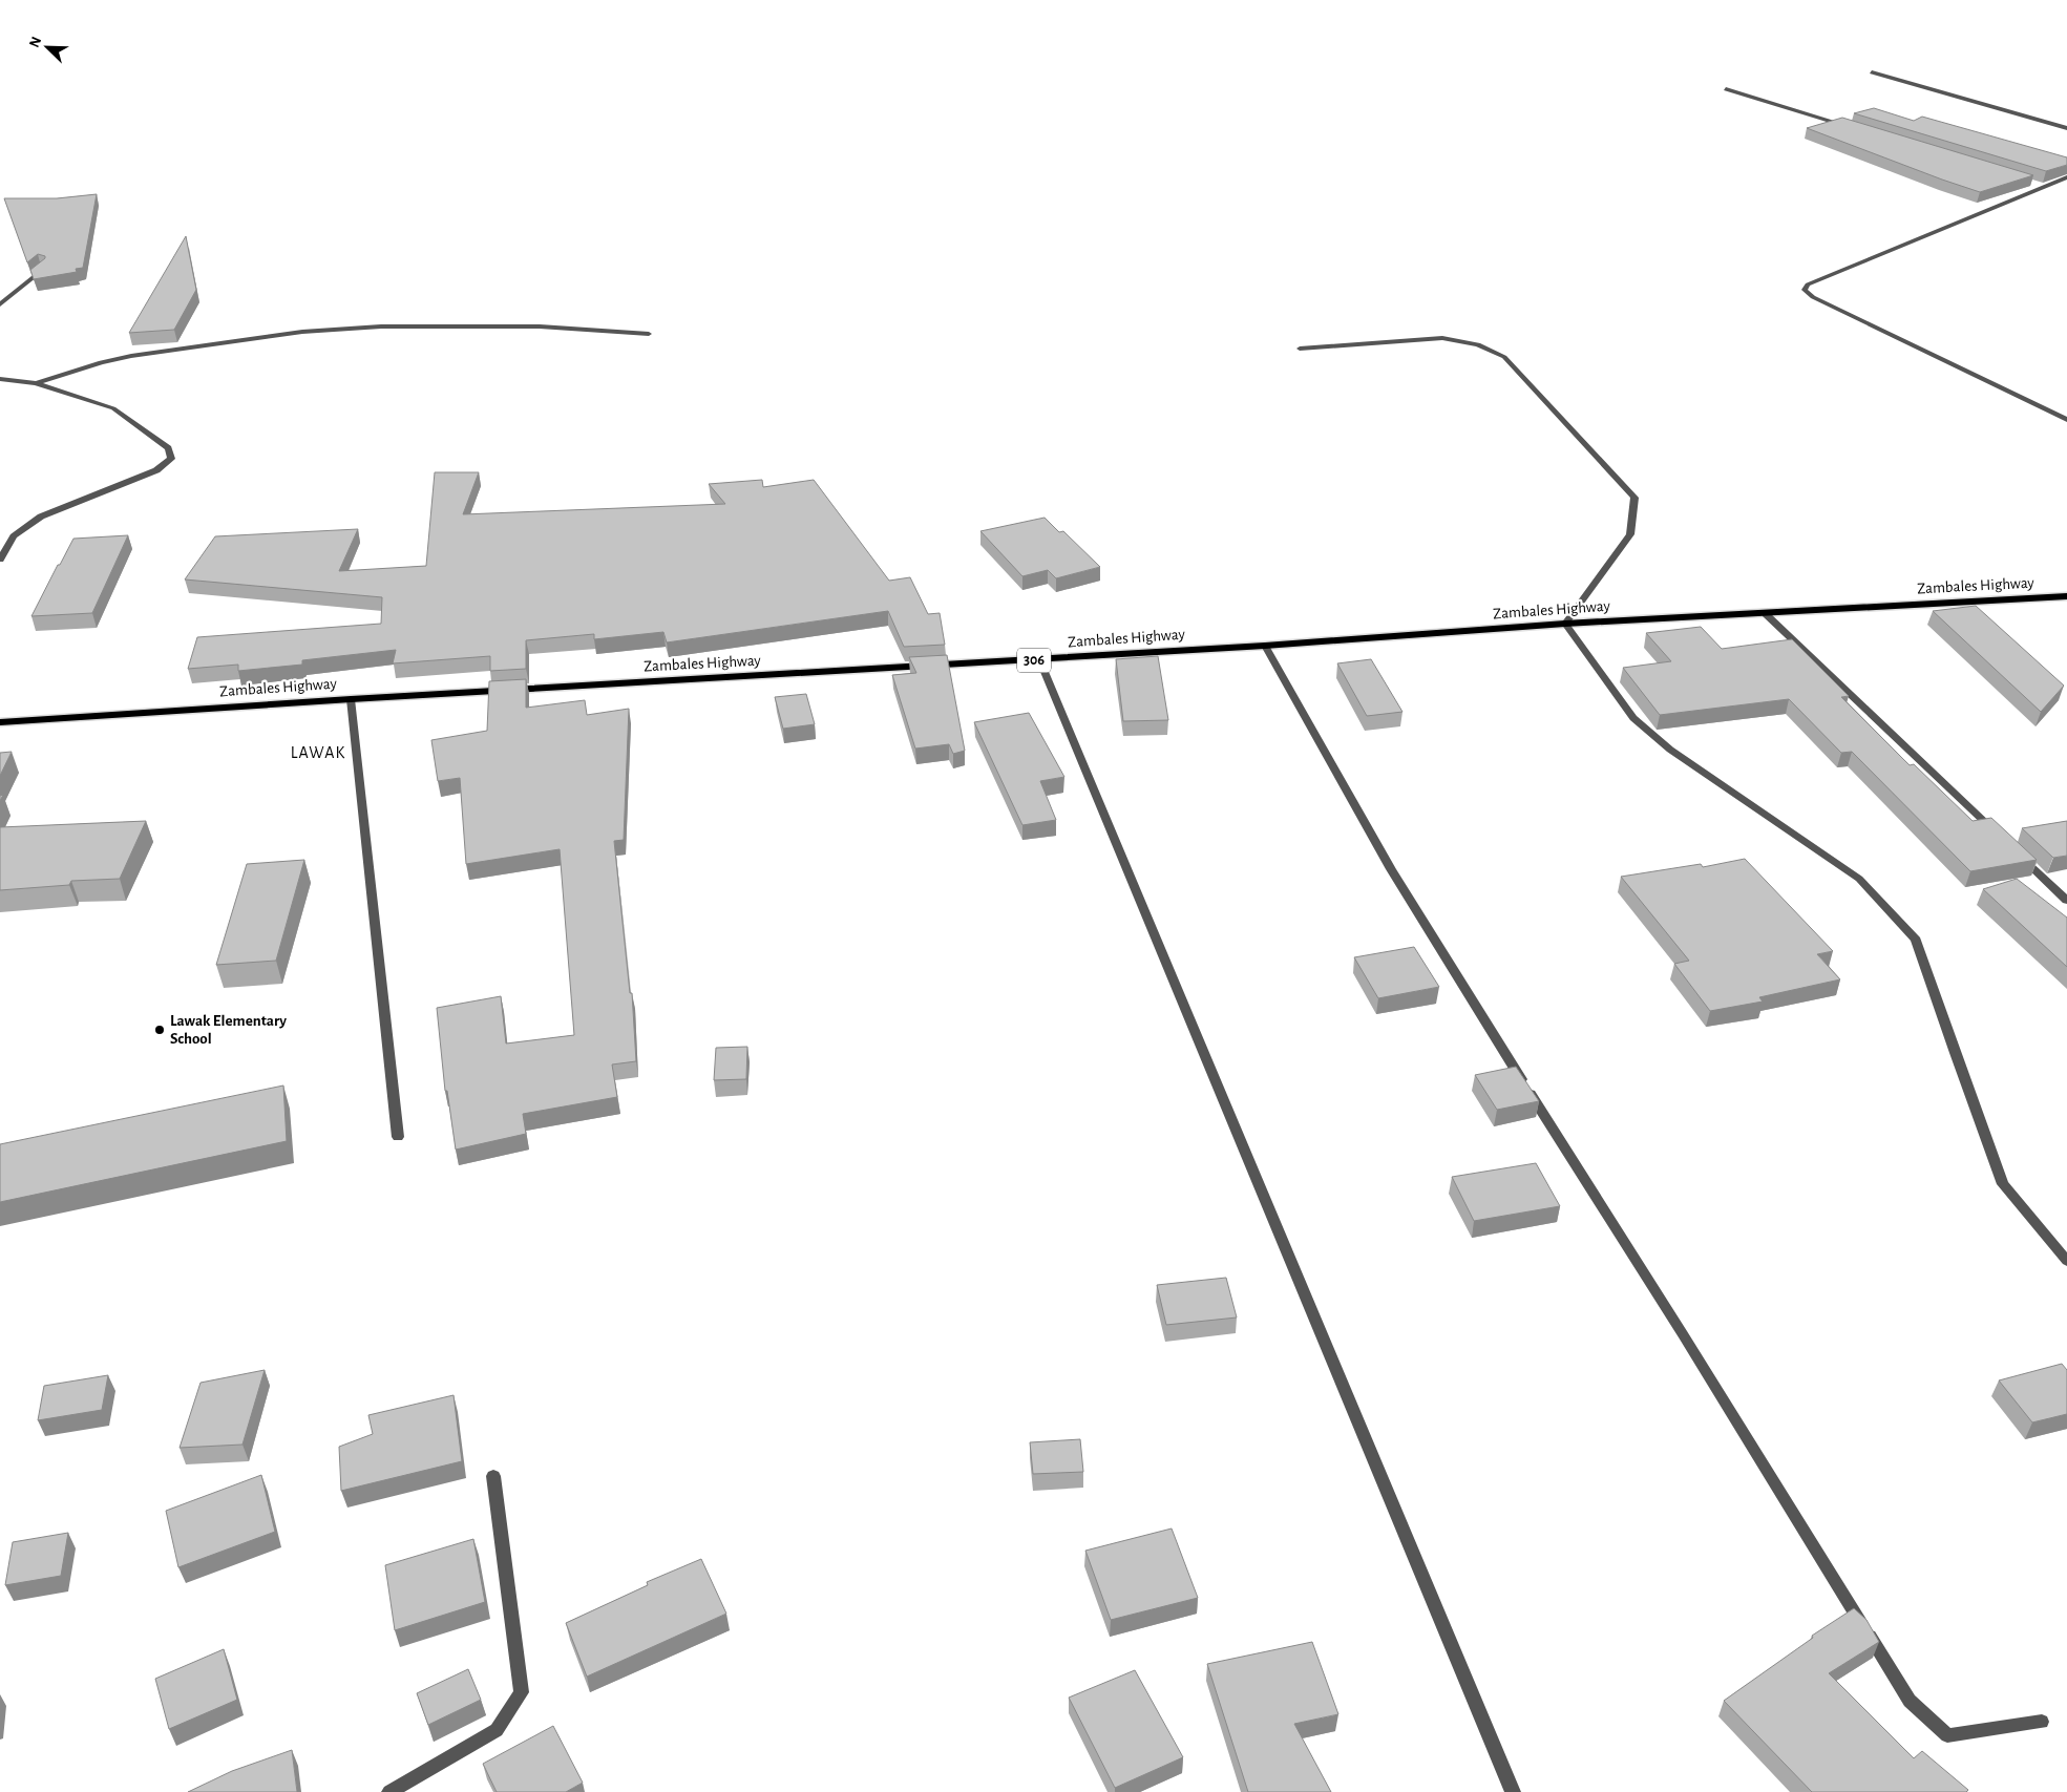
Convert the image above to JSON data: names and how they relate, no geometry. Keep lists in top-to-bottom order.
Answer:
{
  "streets": {
    "main road": ["Zambales Highway", "306"]
  },
  "districts": ["LAWAK"],
  "places": ["Lawak Elementary School"],
  "north": "top left"
}
